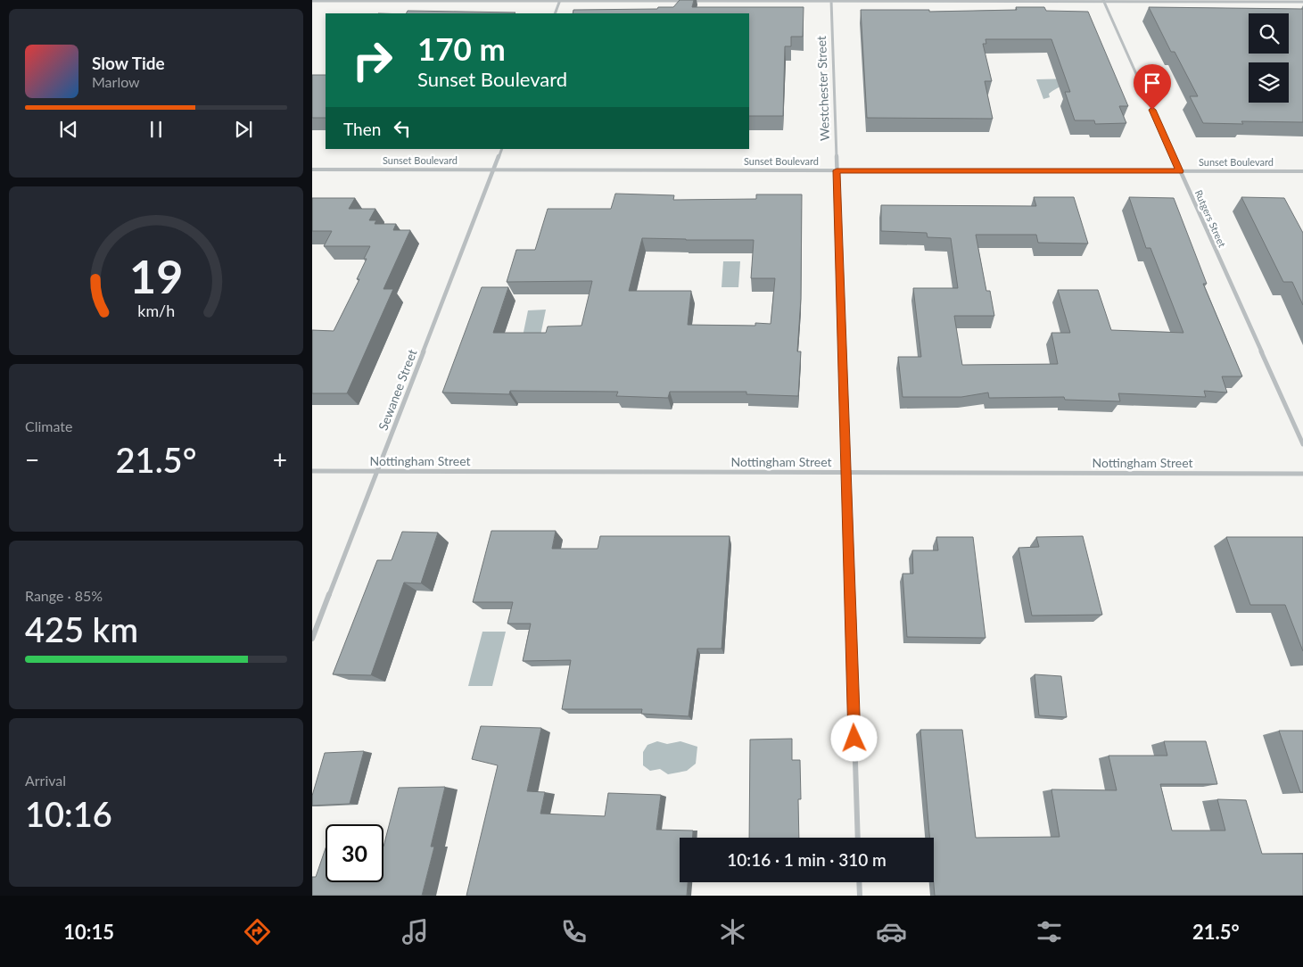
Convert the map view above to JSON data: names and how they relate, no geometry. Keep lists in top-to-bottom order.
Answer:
{
  "streets": {
    "street": [
      "Westchester Street",
      "Sunset Boulevard",
      "Rutgers Street",
      "Sewanee Street",
      "Nottingham Street"
    ]
  },
  "crossings": [
    ["Westchester Street", "Sunset Boulevard"],
    ["Westchester Street", "Nottingham Street"],
    ["Sunset Boulevard", "Rutgers Street"],
    ["Sunset Boulevard", "Sewanee Street"],
    ["Sewanee Street", "Nottingham Street"]
  ],
  "page": {
    "turn": ["170 m", "Sunset Boulevard"],
    "song": ["Slow Tide", "Marlow"],
    "then": "Then",
    "tile": [
      "Climate",
      ["Range · 85%", "425 km"],
      ["Arrival", "10:16"]
    ],
    "heat": ["−", "21.5°", "+"],
    "limit": "30",
    "trip": "10:16 · 1 min · 310 m",
    "tabs": ["10:15", "21.5°"],
    "gauge": ["19", "km/h"]
  }
}
